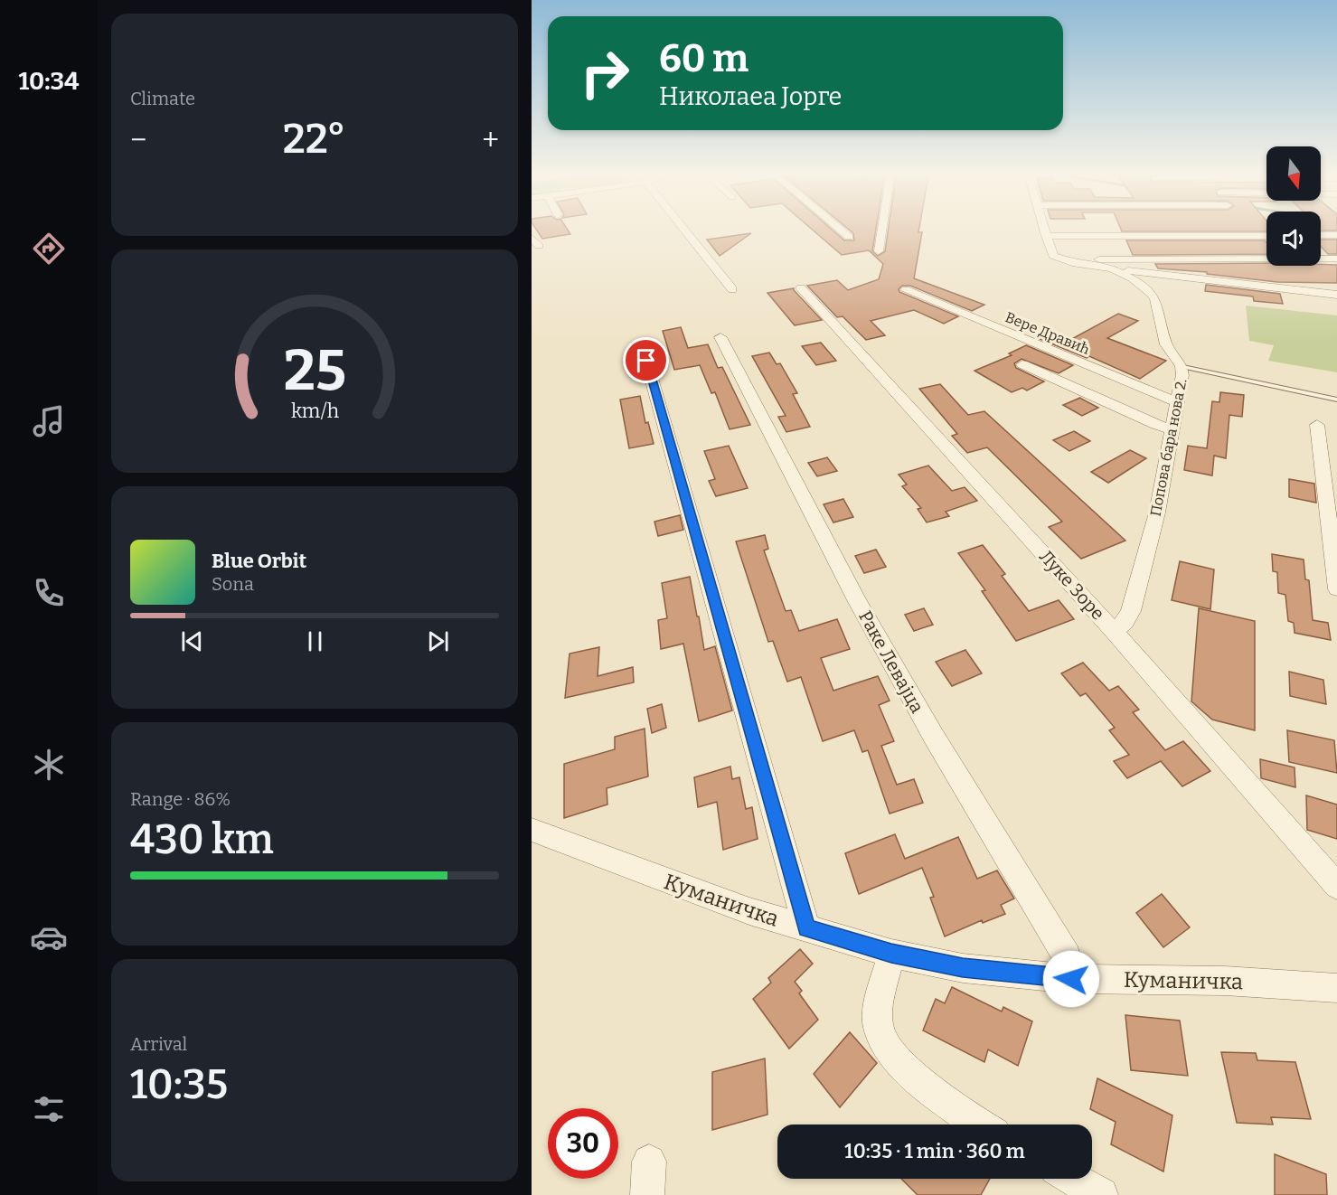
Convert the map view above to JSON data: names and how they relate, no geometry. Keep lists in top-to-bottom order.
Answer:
{
  "streets": {
    "street": [
      "Вере Дравић",
      "Попова бара нова 2.",
      "Луке Зоре",
      "Раке Левајца",
      "Куманичка"
    ]
  },
  "crossings": [
    ["Вере Дравић", "Попова бара нова 2."],
    ["Попова бара нова 2.", "Луке Зоре"],
    ["Раке Левајца", "Куманичка"]
  ],
  "north": "bottom",
  "page": {
    "tabs": "10:34",
    "tile": [
      "Climate",
      ["Range · 86%", "430 km"],
      ["Arrival", "10:35"]
    ],
    "turn": ["60 m", "Николаеа Јорге"],
    "heat": ["−", "22°", "+"],
    "song": ["Blue Orbit", "Sona"],
    "limit": "30",
    "trip": "10:35 · 1 min · 360 m",
    "gauge": ["25", "km/h"]
  }
}
